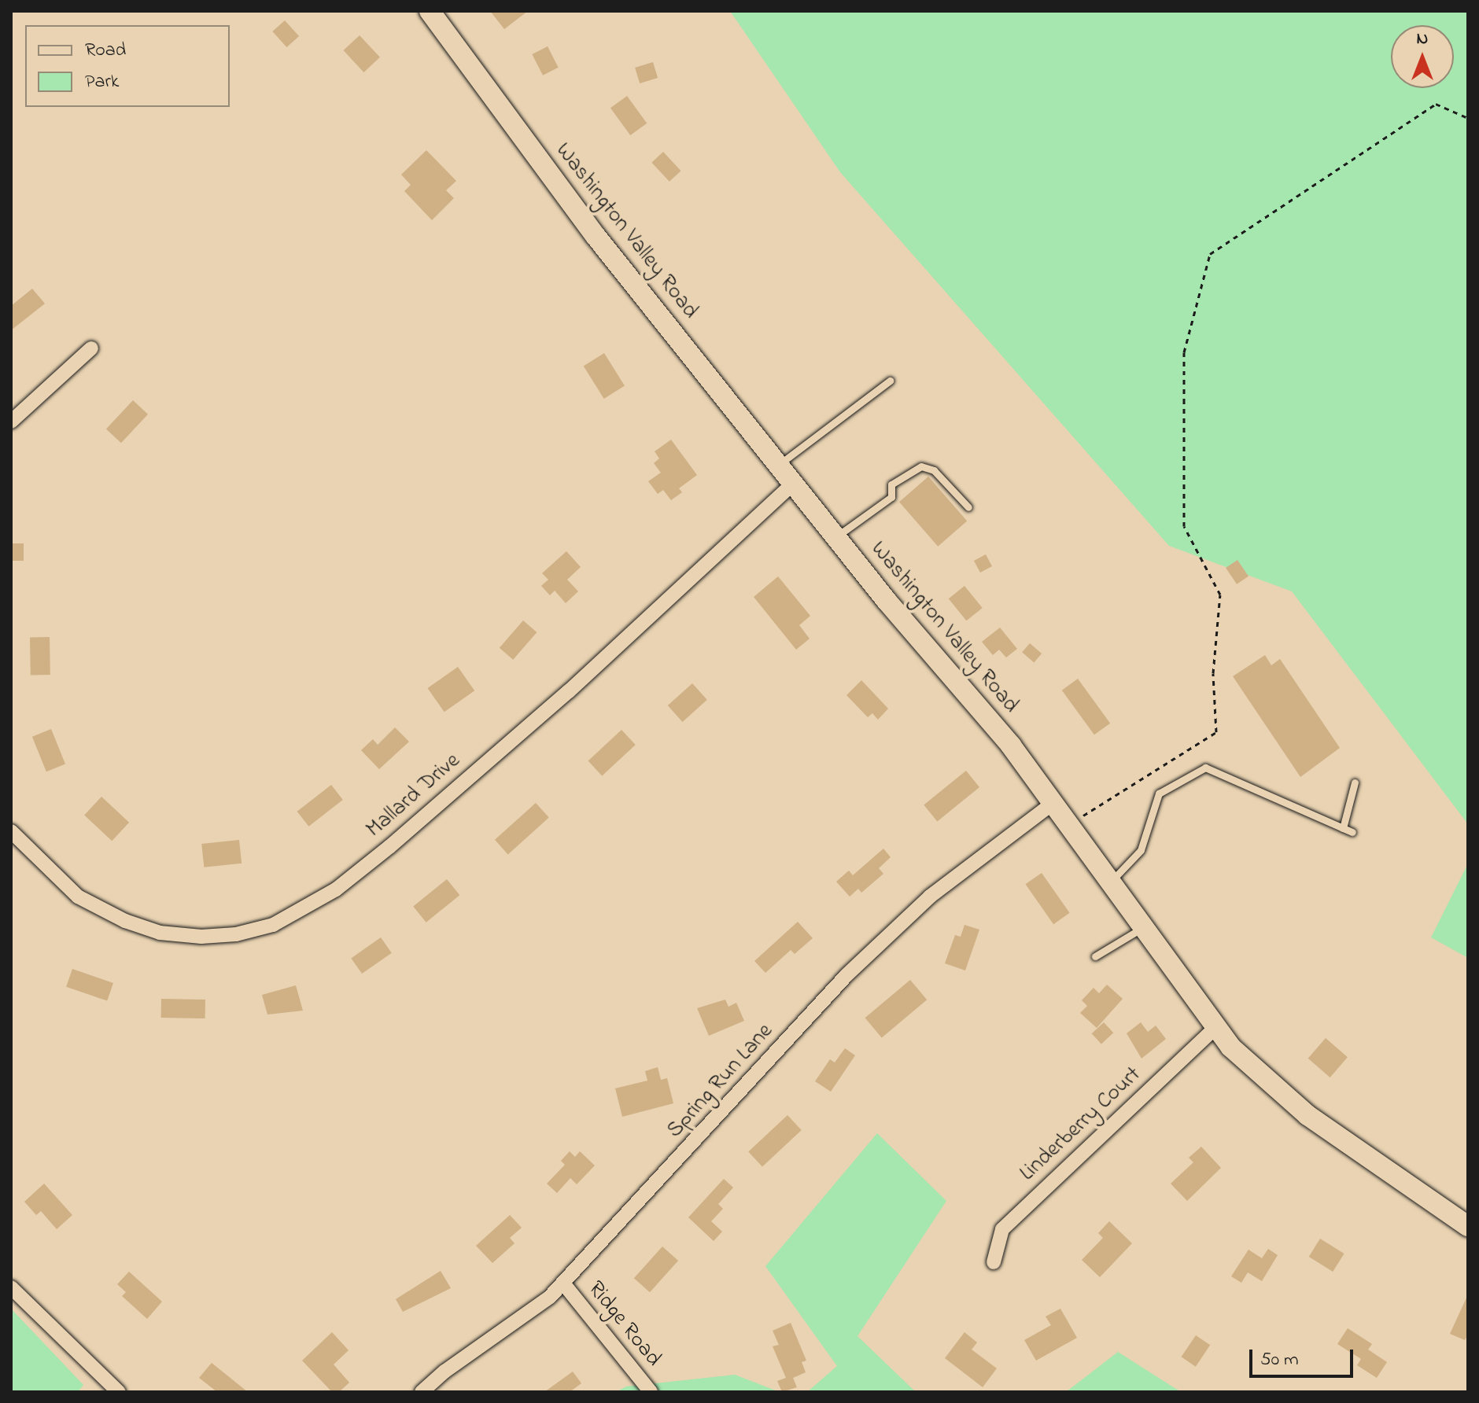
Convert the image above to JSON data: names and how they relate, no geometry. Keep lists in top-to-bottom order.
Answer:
{
  "streets": {
    "street": [
      "Washington Valley Road",
      "Mallard Drive",
      "Spring Run Lane",
      "Linderberry Court",
      "Ridge Road"
    ]
  },
  "crossings": [
    ["Washington Valley Road", "Mallard Drive"],
    ["Washington Valley Road", "Spring Run Lane"],
    ["Washington Valley Road", "Linderberry Court"],
    ["Spring Run Lane", "Ridge Road"]
  ],
  "legend": ["Road", "Park"],
  "scale_bar": "50 m",
  "north": "top"
}
